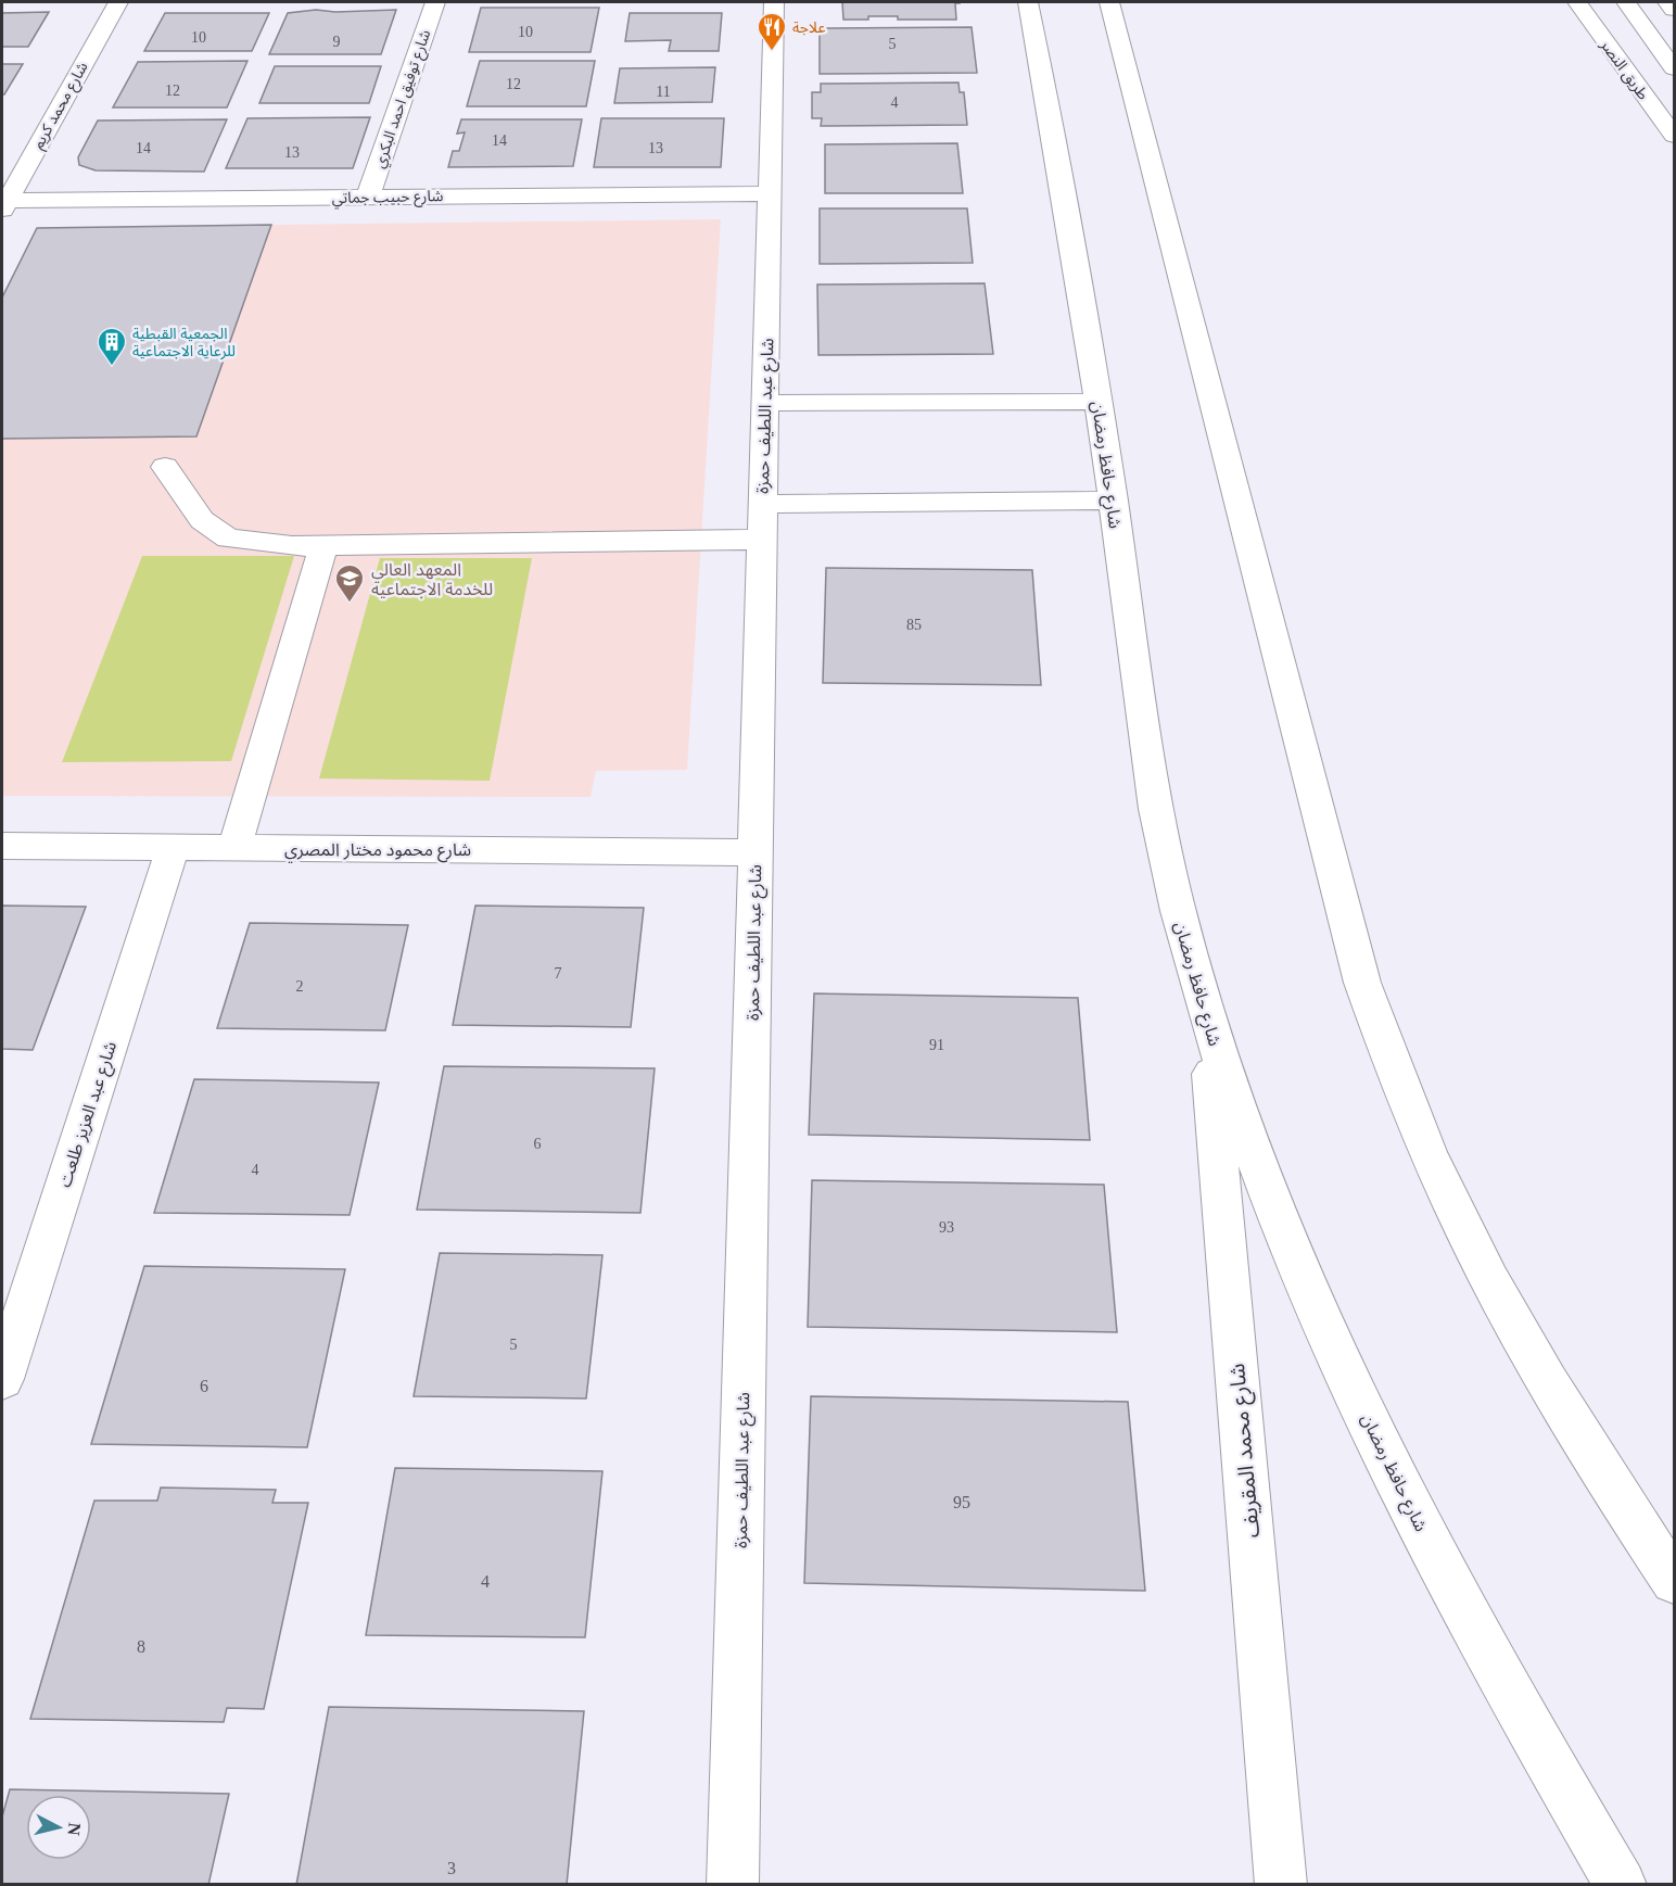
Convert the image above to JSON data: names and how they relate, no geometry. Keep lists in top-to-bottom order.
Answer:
{
  "streets": {
    "main road": [
      "طريق النصر",
      "شارع توفيق احمد البكري",
      "شارع محمد كريم",
      "شارع حبيب جماتي",
      "شارع عبد اللطيف حمزة",
      "شارع حافظ رمضان",
      "شارع محمود مختار المصري",
      "شارع عبد العزيز طلعت",
      "شارع محمد المقريف"
    ]
  },
  "crossings": [
    ["شارع توفيق احمد البكري", "شارع حبيب جماتي"],
    ["شارع محمد كريم", "شارع حبيب جماتي"],
    ["شارع حبيب جماتي", "شارع عبد اللطيف حمزة"],
    ["شارع عبد اللطيف حمزة", "شارع محمود مختار المصري"],
    ["شارع حافظ رمضان", "شارع محمد المقريف"],
    ["شارع محمود مختار المصري", "شارع عبد العزيز طلعت"]
  ],
  "places": {
    "restaurant": ["علاجة"],
    "building": ["الجمعية القبطية للرعاية الاجتماعية"],
    "school or university": ["المعهد العالي للخدمة الاجتماعيه"]
  },
  "house_numbers": [
    "10",
    "10",
    "9",
    "5",
    "12",
    "12",
    "11",
    "4",
    "14",
    "14",
    "13",
    "13",
    "85",
    "7",
    "2",
    "91",
    "6",
    "4",
    "93",
    "5",
    "6",
    "95",
    "4",
    "8",
    "3"
  ],
  "north": "right"
}
